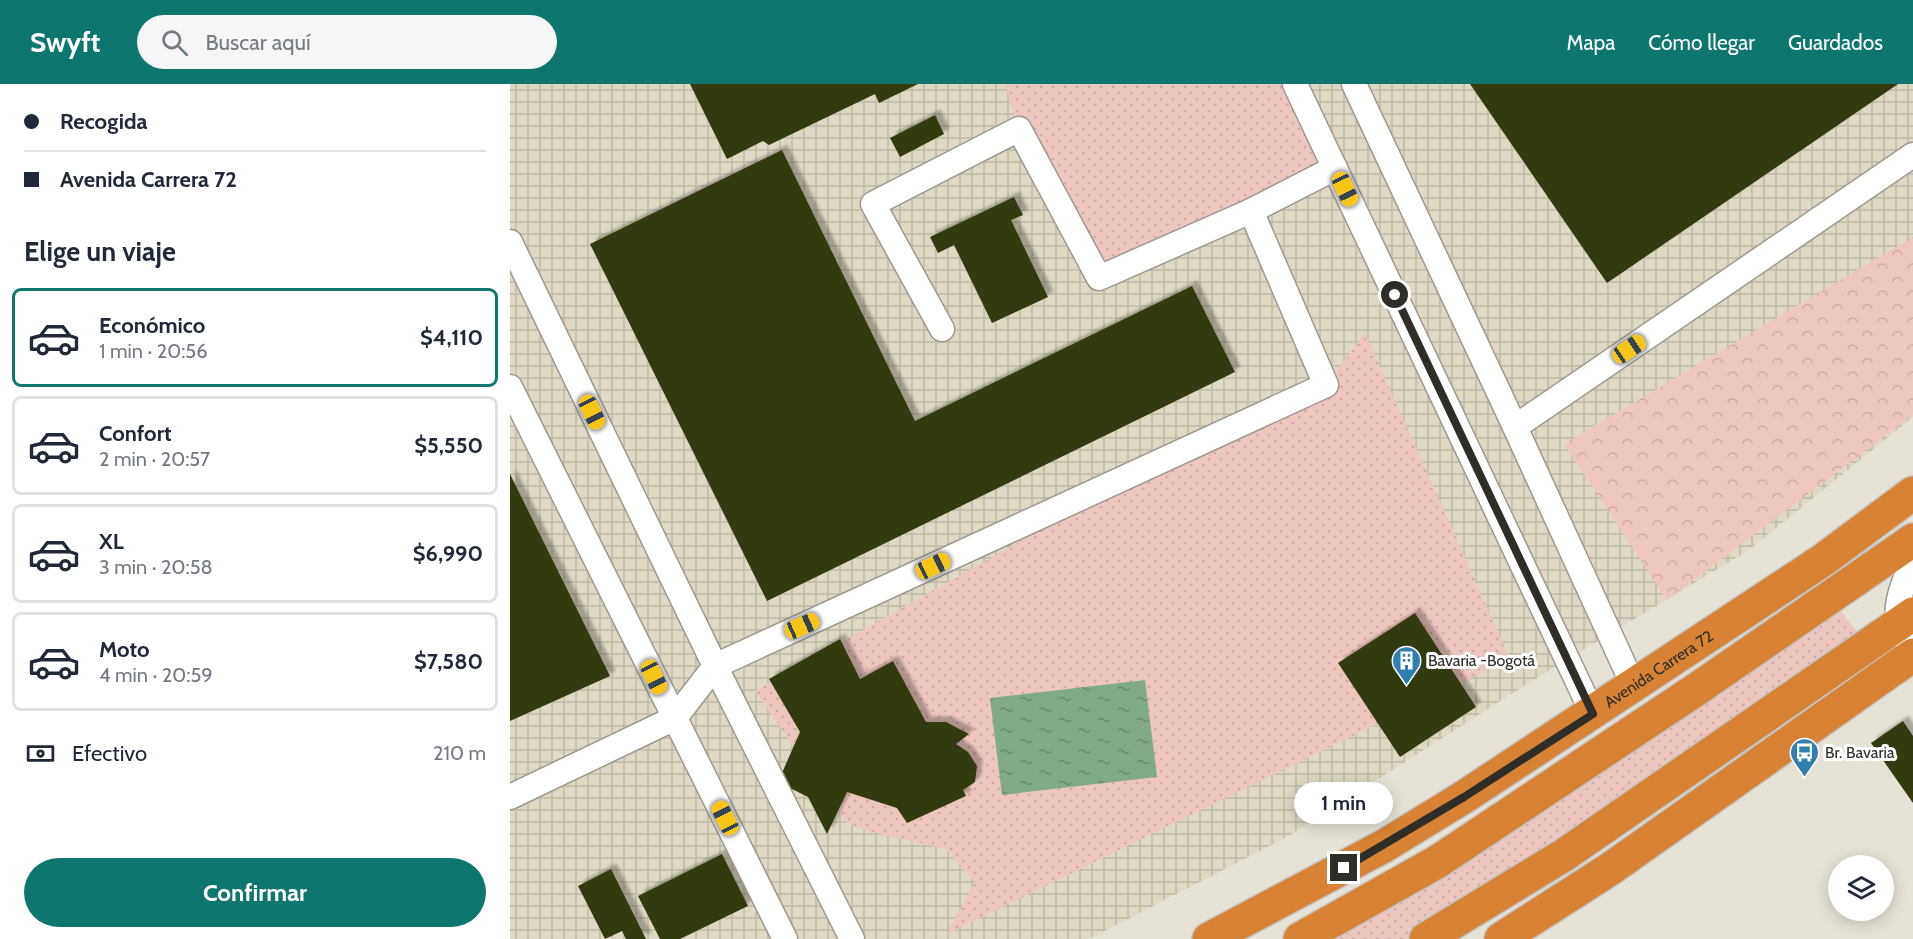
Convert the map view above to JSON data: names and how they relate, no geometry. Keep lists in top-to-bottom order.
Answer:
{
  "streets": {
    "highway": ["Avenida Carrera 72"]
  },
  "places": {
    "building": ["Bavaria -Bogotá"],
    "bus stop": ["Br. Bavaria"]
  },
  "page": {
    "header": "Swyft",
    "search": "Buscar aquí",
    "nav": ["Mapa", "Cómo llegar", "Guardados"],
    "banner": ["Recogida", "Avenida Carrera 72"],
    "heading": "Elige un viaje",
    "list": [
      {
        "name": "Económico",
        "note": "1 min · 20:56",
        "value": "$4,110"
      },
      {
        "name": "Confort",
        "note": "2 min · 20:57",
        "value": "$5,550"
      },
      {
        "name": "XL",
        "note": "3 min · 20:58",
        "value": "$6,990"
      },
      {
        "name": "Moto",
        "note": "4 min · 20:59",
        "value": "$7,580"
      }
    ],
    "pay": ["Efectivo", "210 m"],
    "bubble": "1 min",
    "buttons": "Confirmar"
  }
}
